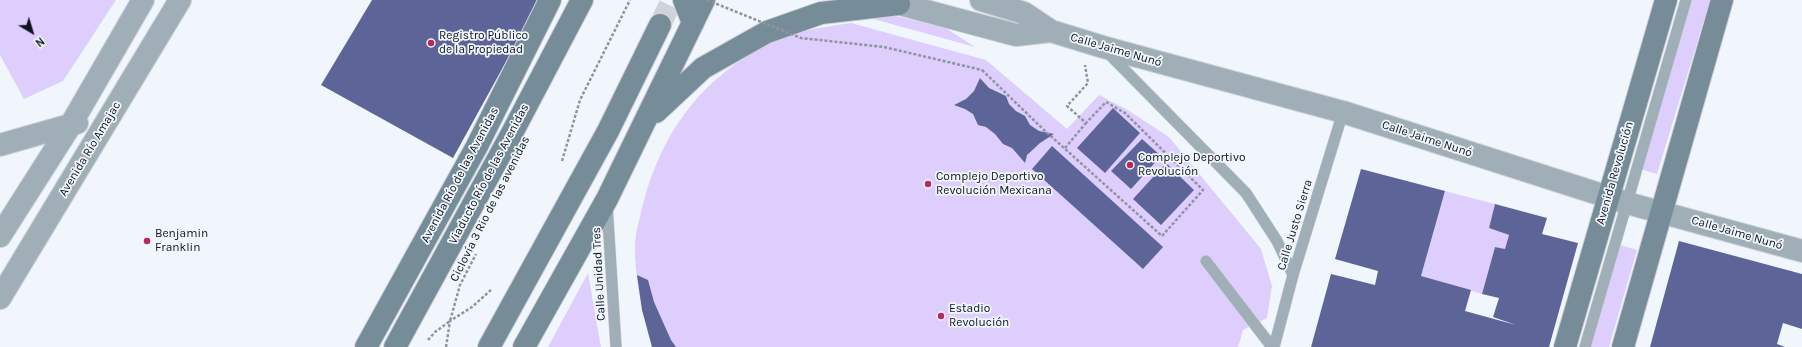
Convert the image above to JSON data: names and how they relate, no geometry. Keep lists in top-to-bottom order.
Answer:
{
  "streets": {
    "main road": ["Avenida Revolución", "Viaducto Río de las Avenidas", "Avenida Río de las Avenidas"],
    "street": ["Calle Jaime Nunó", "Avenida Río Amajac"],
    "lane": ["Calle Justo Sierra", "Calle Unidad Tres"],
    "path": ["Ciclovía 3 Rio de las avenidas"]
  },
  "crossings": [
    ["Calle Jaime Nunó", "Avenida Revolución"],
    ["Calle Jaime Nunó", "Calle Justo Sierra"]
  ],
  "places": [
    "Registro Público de la Propiedad",
    "Complejo Deportivo Revolución",
    "Complejo Deportivo Revolución Mexicana",
    "Benjamin Franklin",
    "Estadio Revolución"
  ],
  "north": "bottom right"
}
